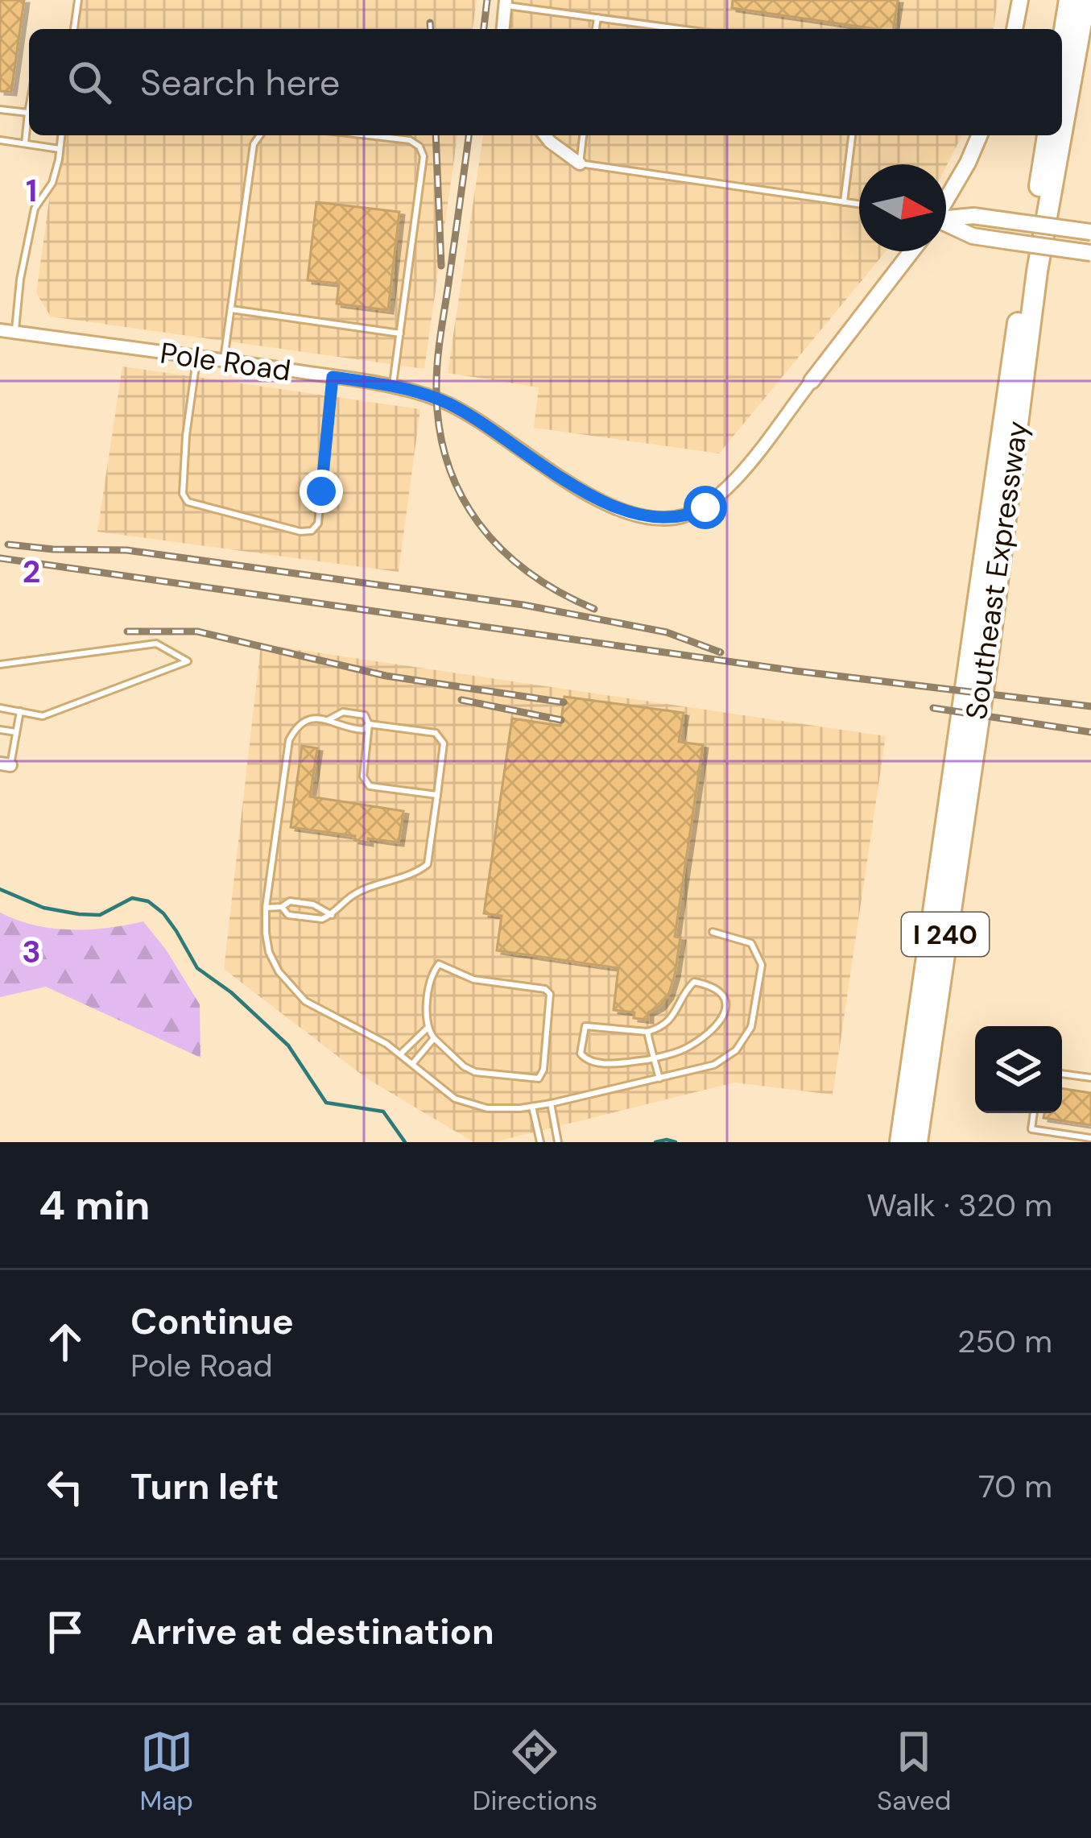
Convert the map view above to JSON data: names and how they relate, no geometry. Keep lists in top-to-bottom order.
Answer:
{
  "streets": {
    "highway": ["Southeast Expressway", "I 240"],
    "street": ["Pole Road"]
  },
  "north": "right",
  "page": {
    "search": "Search here",
    "heading": ["4 min", "Walk · 320 m"],
    "list": [
      ["Continue", "Pole Road", "250 m"],
      ["Turn left", "70 m"],
      "Arrive at destination"
    ],
    "nav": ["Map", "Directions", "Saved"]
  },
  "grid": {
    "rows": ["1", "2", "3"]
  }
}
